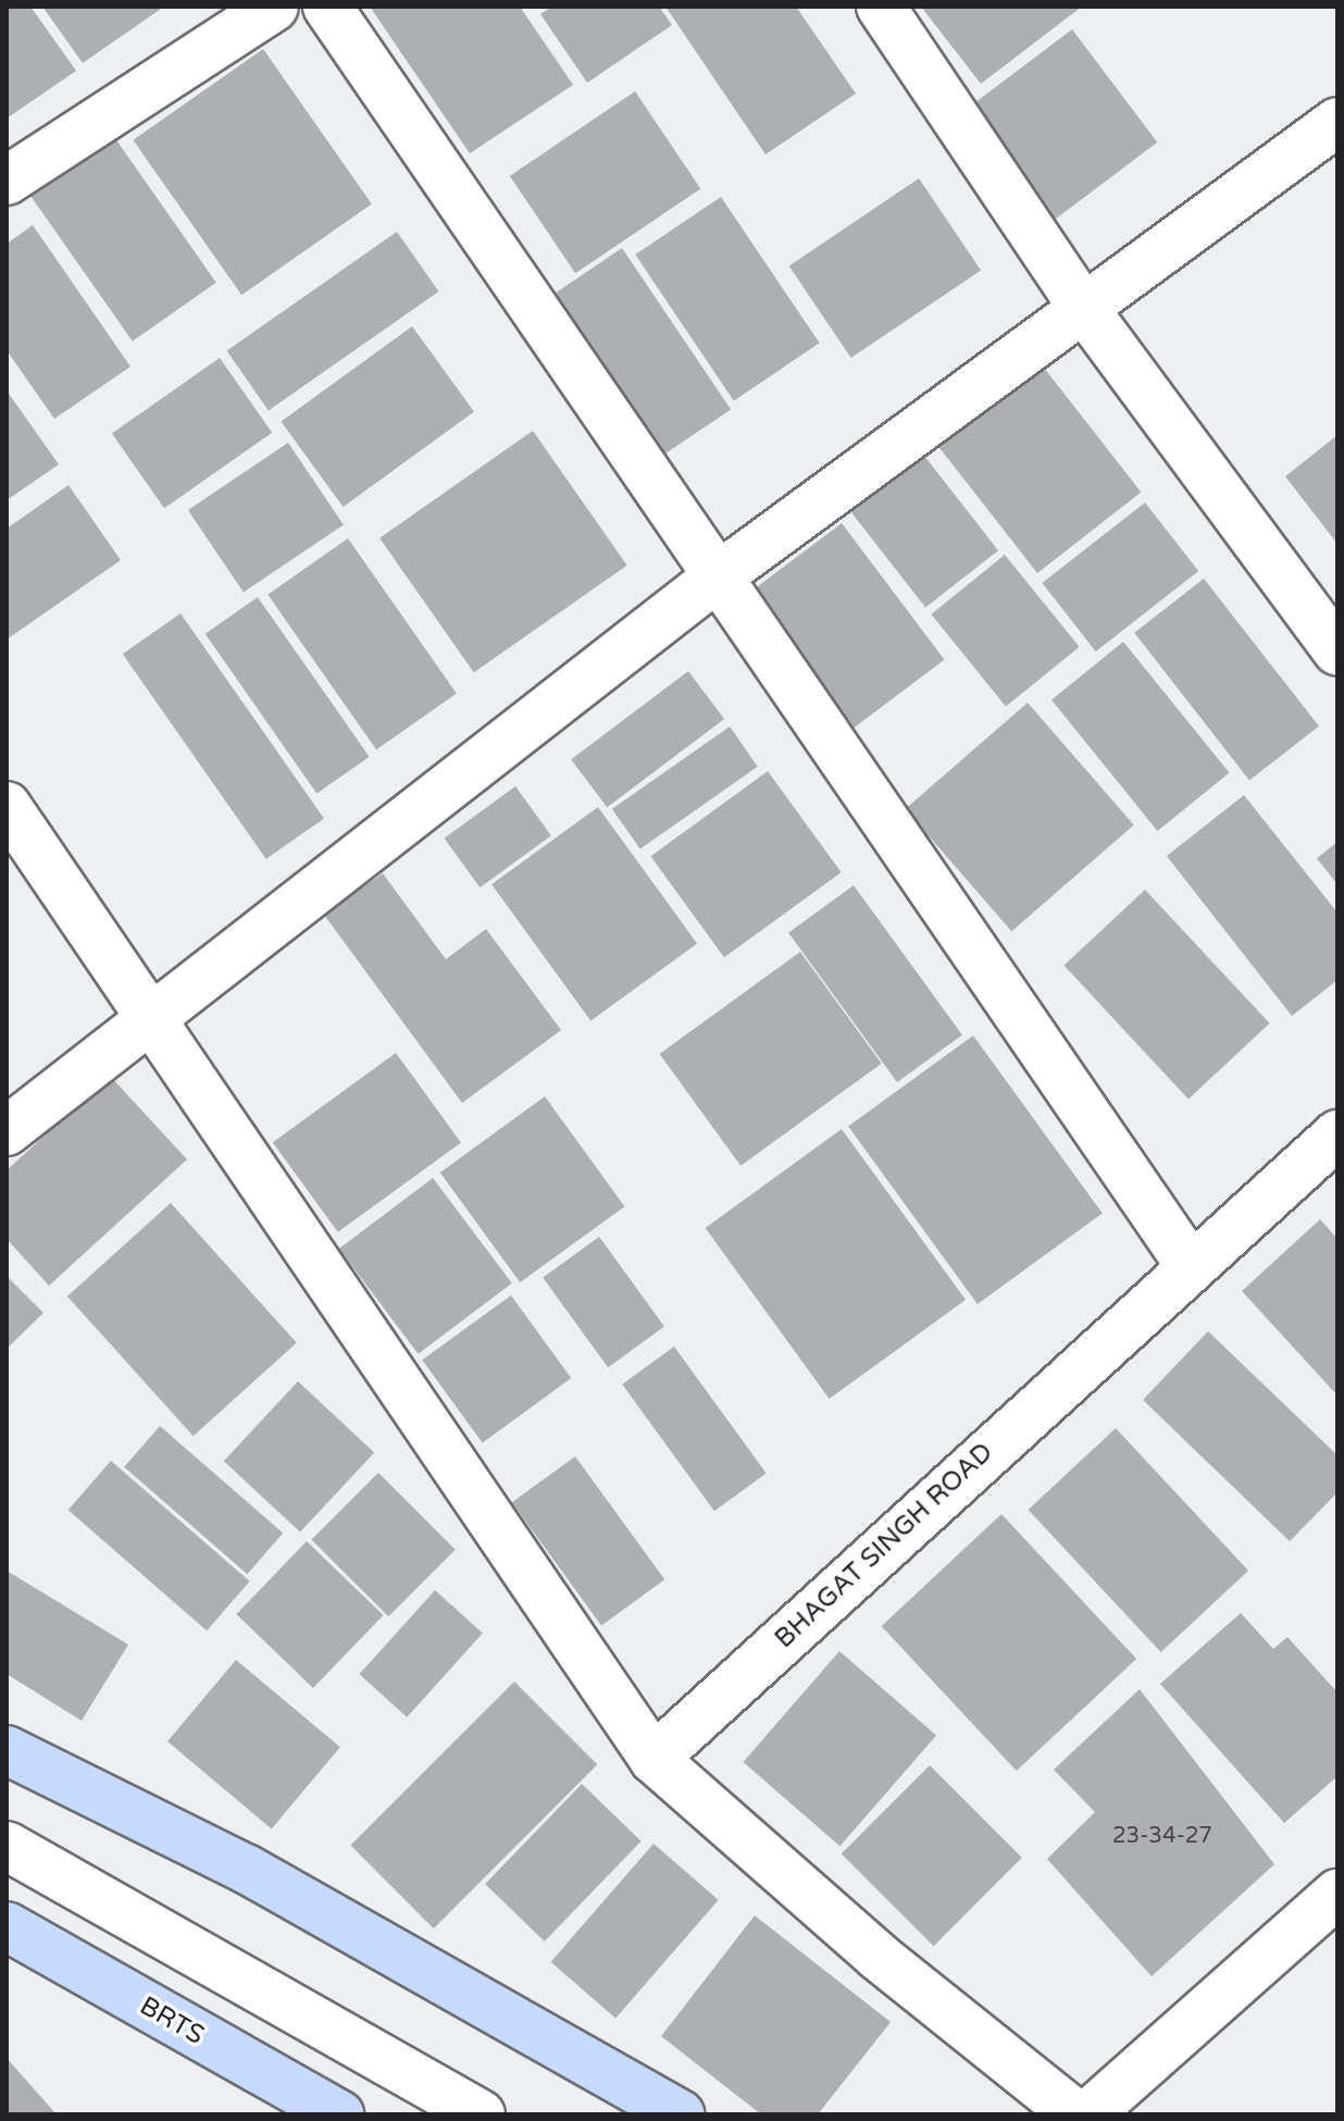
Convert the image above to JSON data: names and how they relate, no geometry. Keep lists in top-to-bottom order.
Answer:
{
  "streets": {
    "main road": ["BRTS"],
    "street": ["BHAGAT SINGH ROAD"]
  },
  "house_numbers": ["23-34-27"]
}
